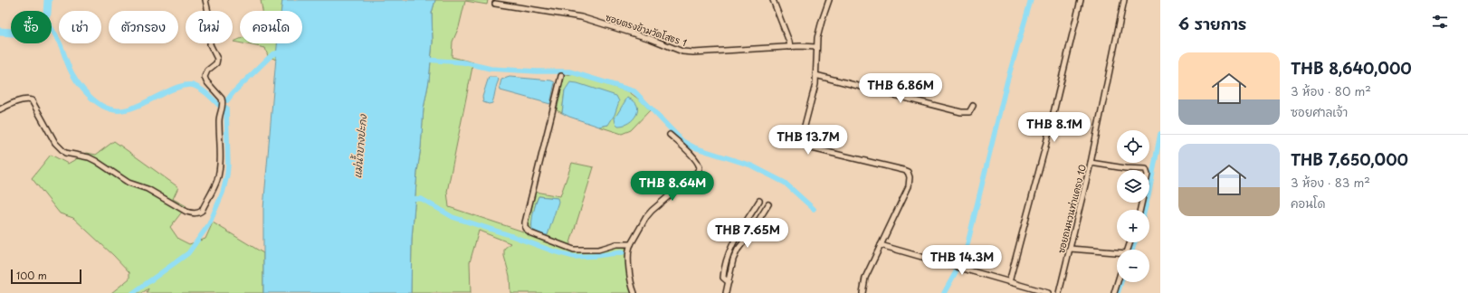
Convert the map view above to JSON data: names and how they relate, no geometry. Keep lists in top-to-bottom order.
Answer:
{
  "streets": {
    "street": ["ซอยตรงข้ามวัดโสธร 1", "ซอยถนนวนท่าแครง 10"]
  },
  "water": ["แม่น้ำบางปะกง"],
  "scale_bar": "100 m",
  "page": {
    "heading": "6 รายการ",
    "chip": [
      "ซื้อ",
      "เช่า",
      "ตัวกรอง",
      "ใหม่",
      "คอนโด"
    ],
    "list": [
      {
        "name": "THB 8,640,000",
        "note": "3 ห้อง · 80 m² · ซอยศาลเจ้า"
      },
      {
        "name": "THB 7,650,000",
        "note": "3 ห้อง · 83 m² · คอนโด"
      }
    ],
    "price": [
      "THB 6.86M",
      "THB 8.1M",
      "THB 13.7M",
      "THB 8.64M",
      "THB 7.65M",
      "THB 14.3M"
    ],
    "map_buttons": ["+", "−"],
    "scale": "100 m"
  }
}
